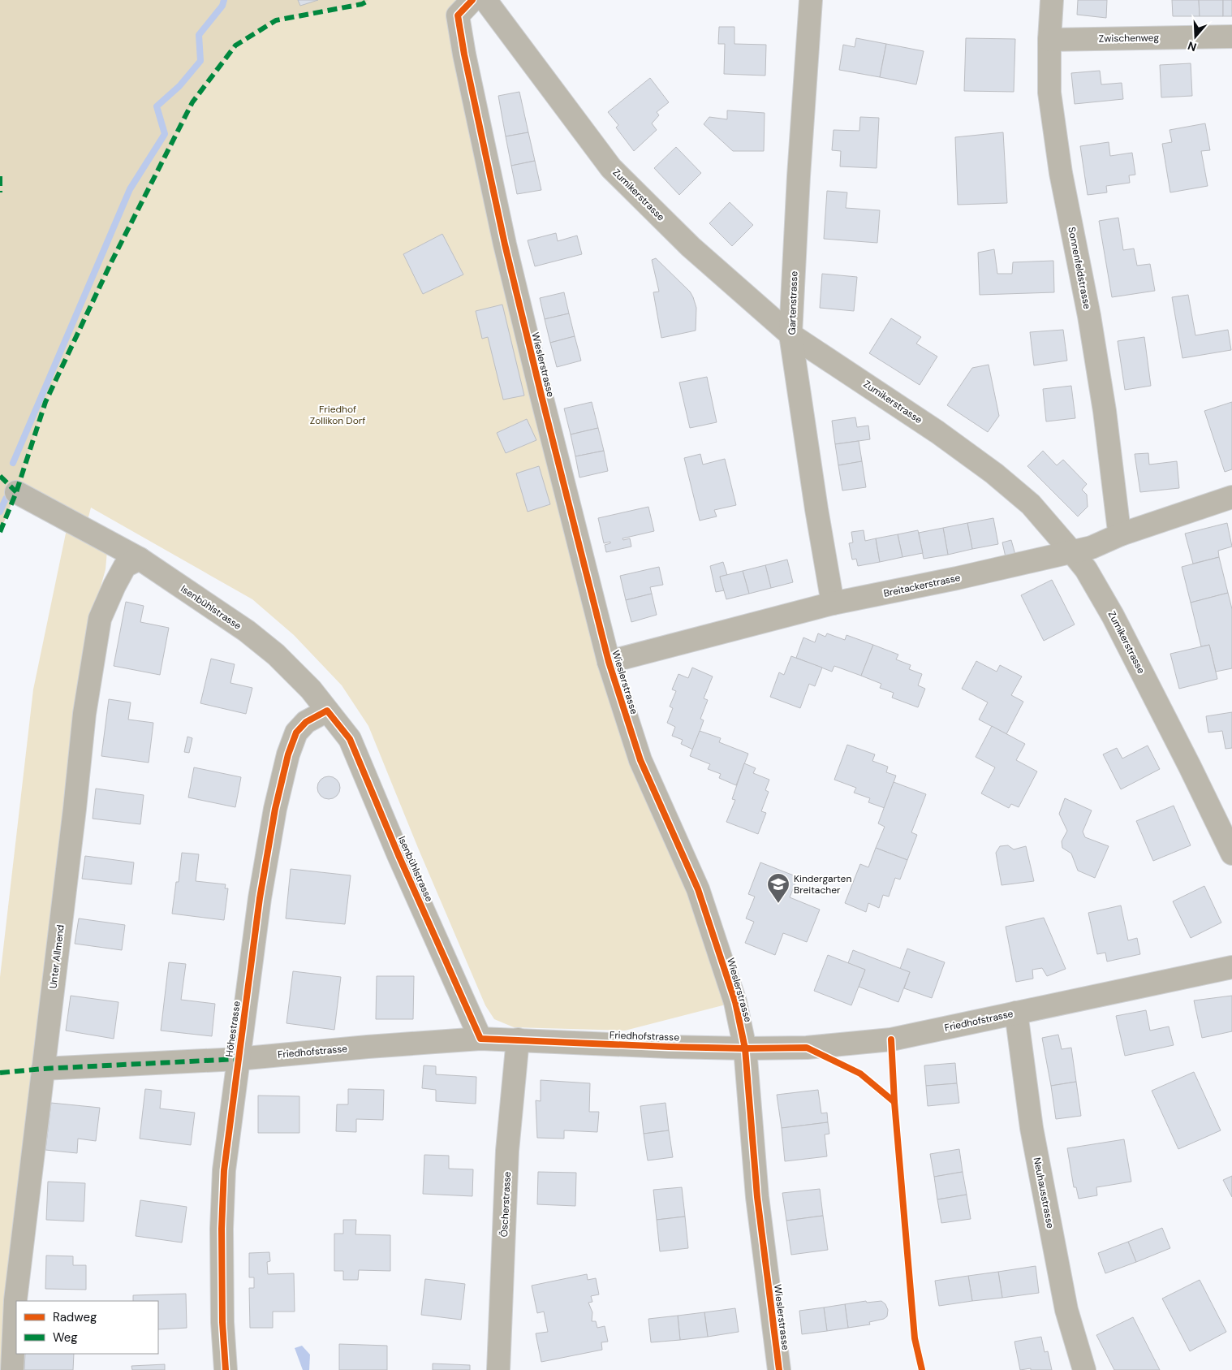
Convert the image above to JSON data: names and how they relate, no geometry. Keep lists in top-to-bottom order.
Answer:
{
  "streets": {
    "street": [
      "Zwischenweg",
      "Zumikerstrasse",
      "Sonnenfeldstrasse",
      "Gartenstrasse",
      "Wieslerstrasse",
      "Breitackerstrasse",
      "Isenbühlstrasse",
      "Unter Allmend",
      "Friedhofstrasse",
      "Höhestrasse",
      "Neuhausstrasse",
      "Öscherstrasse"
    ]
  },
  "crossings": [
    ["Zwischenweg", "Sonnenfeldstrasse"],
    ["Zumikerstrasse", "Gartenstrasse"],
    ["Zumikerstrasse", "Breitackerstrasse"],
    ["Sonnenfeldstrasse", "Breitackerstrasse"],
    ["Gartenstrasse", "Breitackerstrasse"],
    ["Wieslerstrasse", "Breitackerstrasse"],
    ["Wieslerstrasse", "Friedhofstrasse"],
    ["Isenbühlstrasse", "Unter Allmend"],
    ["Isenbühlstrasse", "Friedhofstrasse"],
    ["Isenbühlstrasse", "Höhestrasse"],
    ["Unter Allmend", "Friedhofstrasse"],
    ["Friedhofstrasse", "Höhestrasse"],
    ["Friedhofstrasse", "Neuhausstrasse"],
    ["Friedhofstrasse", "Öscherstrasse"]
  ],
  "parks": ["Friedhof Zollikon Dorf"],
  "places": {
    "school or university": ["Kindergarten Breitacher"]
  },
  "legend": ["Radweg", "Weg"],
  "north": "bottom"
}
